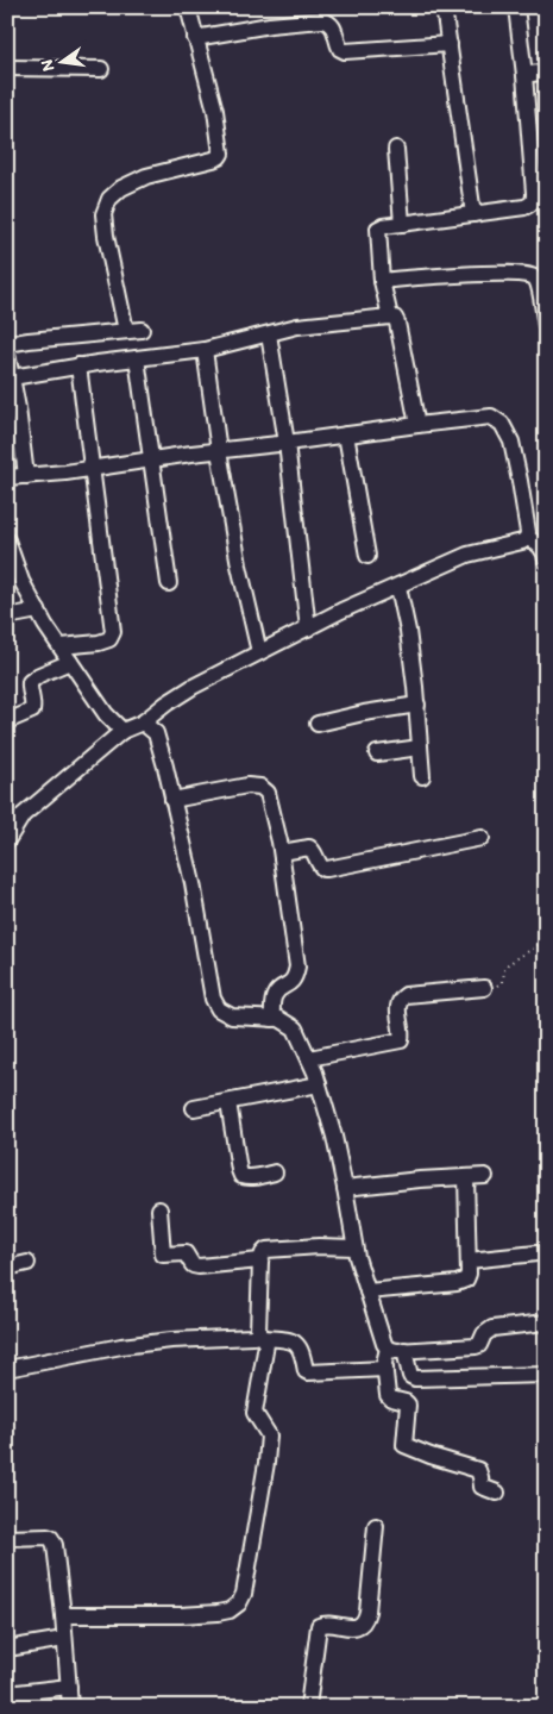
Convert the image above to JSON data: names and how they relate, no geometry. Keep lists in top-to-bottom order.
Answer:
{
  "north": "left"
}
